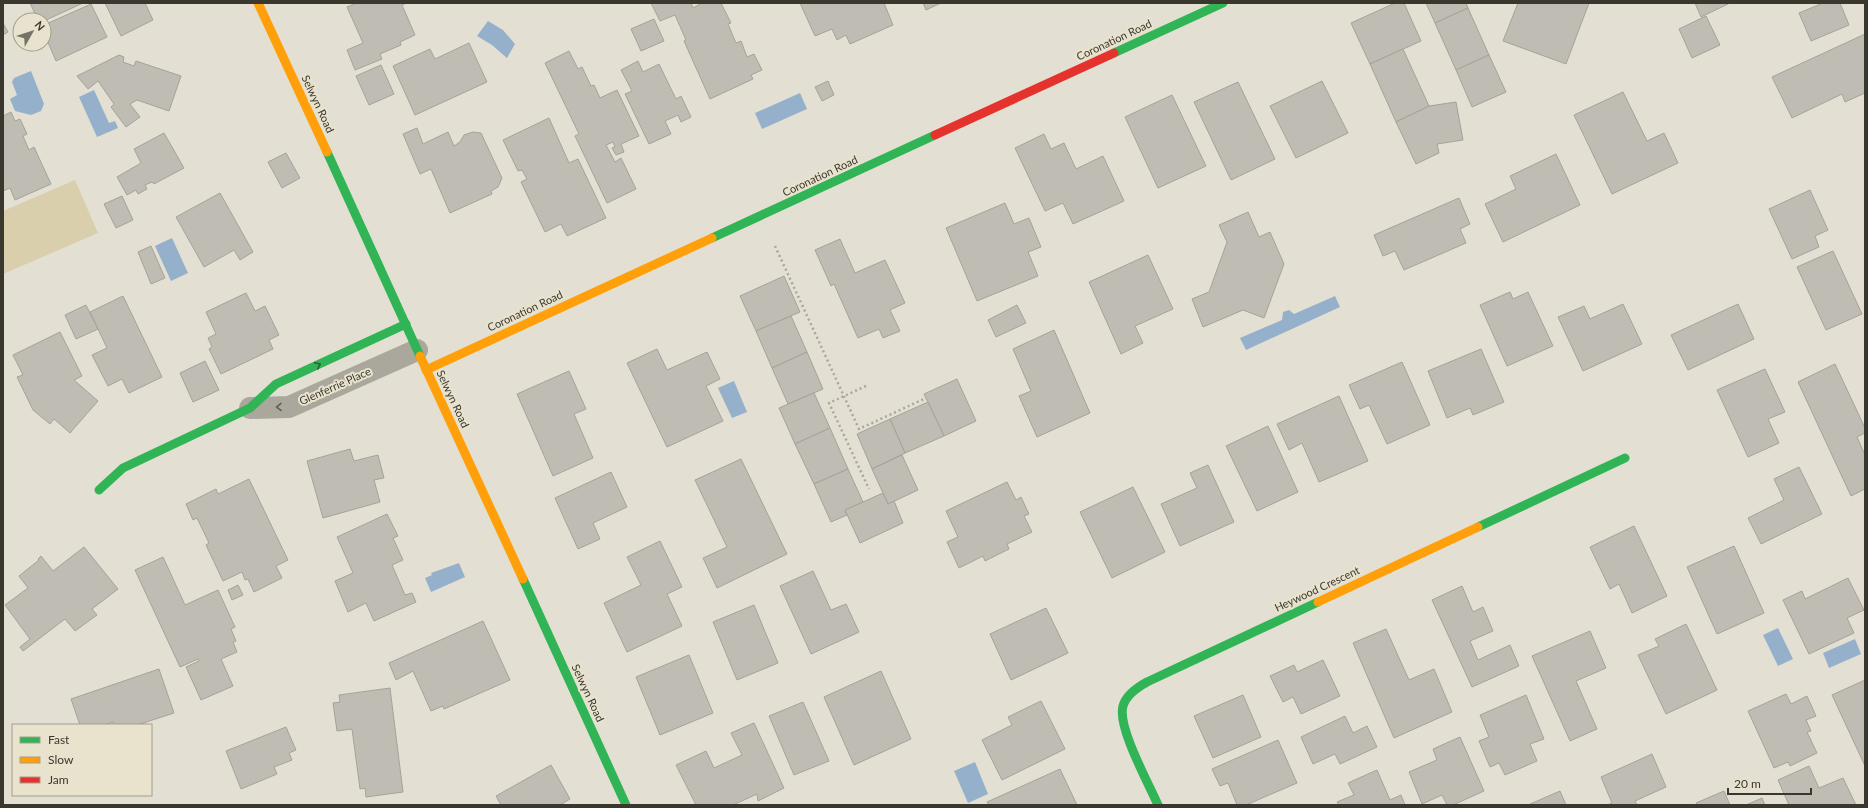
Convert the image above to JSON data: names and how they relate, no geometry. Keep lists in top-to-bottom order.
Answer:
{
  "streets": {
    "street": [
      "Coronation Road",
      "Selwyn Road",
      "Glenferrie Place",
      "Heywood Crescent"
    ]
  },
  "crossings": [
    ["Coronation Road", "Selwyn Road"],
    ["Selwyn Road", "Glenferrie Place"]
  ],
  "legend": ["Fast", "Slow", "Jam"],
  "scale_bar": "20 m",
  "north": "top right"
}
